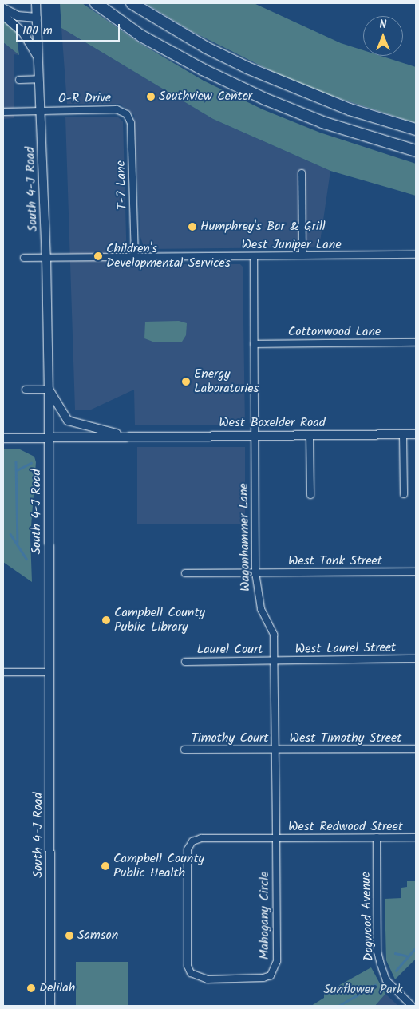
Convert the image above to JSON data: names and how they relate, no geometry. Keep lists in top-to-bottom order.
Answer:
{
  "streets": {
    "main road": ["South 4-J Road", "West Boxelder Road"],
    "street": [
      "O-R Drive",
      "T-7 Lane",
      "West Juniper Lane",
      "Cottonwood Lane",
      "Wagonhammer Lane",
      "West Tonk Street",
      "West Laurel Street",
      "Laurel Court",
      "Timothy Court",
      "West Timothy Street",
      "West Redwood Street",
      "Mahogany Circle",
      "Dogwood Avenue"
    ]
  },
  "crossings": [
    ["O-R Drive", "T-7 Lane"],
    ["O-R Drive", "South 4-J Road"],
    ["T-7 Lane", "West Juniper Lane"],
    ["South 4-J Road", "West Juniper Lane"],
    ["West Juniper Lane", "Wagonhammer Lane"],
    ["Cottonwood Lane", "Wagonhammer Lane"],
    ["West Boxelder Road", "Wagonhammer Lane"],
    ["Wagonhammer Lane", "West Tonk Street"],
    ["Wagonhammer Lane", "West Laurel Street"],
    ["Wagonhammer Lane", "Laurel Court"],
    ["Wagonhammer Lane", "Timothy Court"],
    ["Wagonhammer Lane", "West Timothy Street"],
    ["Wagonhammer Lane", "West Redwood Street"],
    ["Wagonhammer Lane", "Mahogany Circle"],
    ["West Laurel Street", "Laurel Court"],
    ["Timothy Court", "West Timothy Street"],
    ["West Redwood Street", "Mahogany Circle"],
    ["West Redwood Street", "Dogwood Avenue"]
  ],
  "parks": ["Sunflower Park"],
  "places": [
    "Southview Center",
    "Humphrey's Bar & Grill",
    "Children's Developmental Services",
    "Energy Laboratories",
    "Campbell County Public Library",
    "Campbell County Public Health",
    "Samson",
    "Delilah"
  ],
  "scale_bar": "100 m",
  "north": "top"
}
